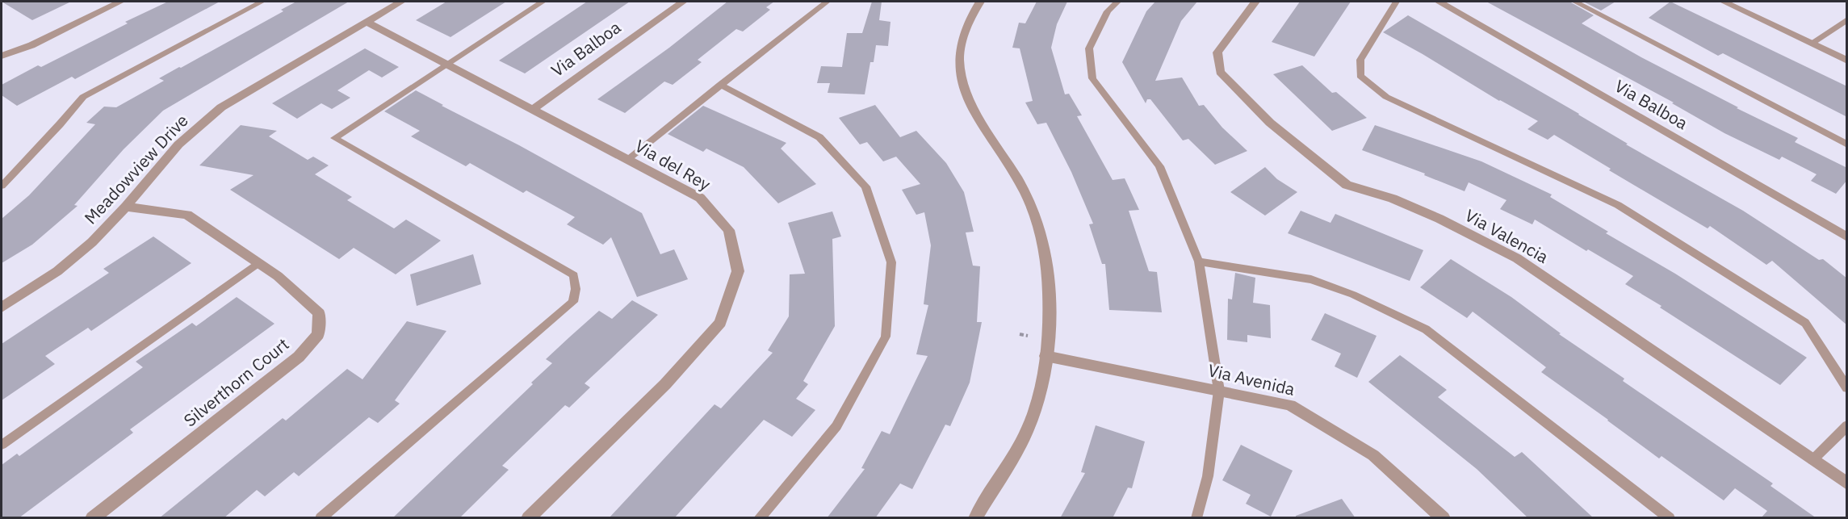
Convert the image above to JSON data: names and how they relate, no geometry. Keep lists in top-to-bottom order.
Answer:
{
  "streets": {
    "street": [
      "Via Balboa",
      "Via del Rey",
      "Meadowview Drive",
      "Via Valencia",
      "Via Avenida",
      "Silverthorn Court"
    ]
  },
  "crossings": [
    ["Via Balboa", "Via del Rey"],
    ["Via del Rey", "Meadowview Drive"],
    ["Meadowview Drive", "Silverthorn Court"]
  ]
}
